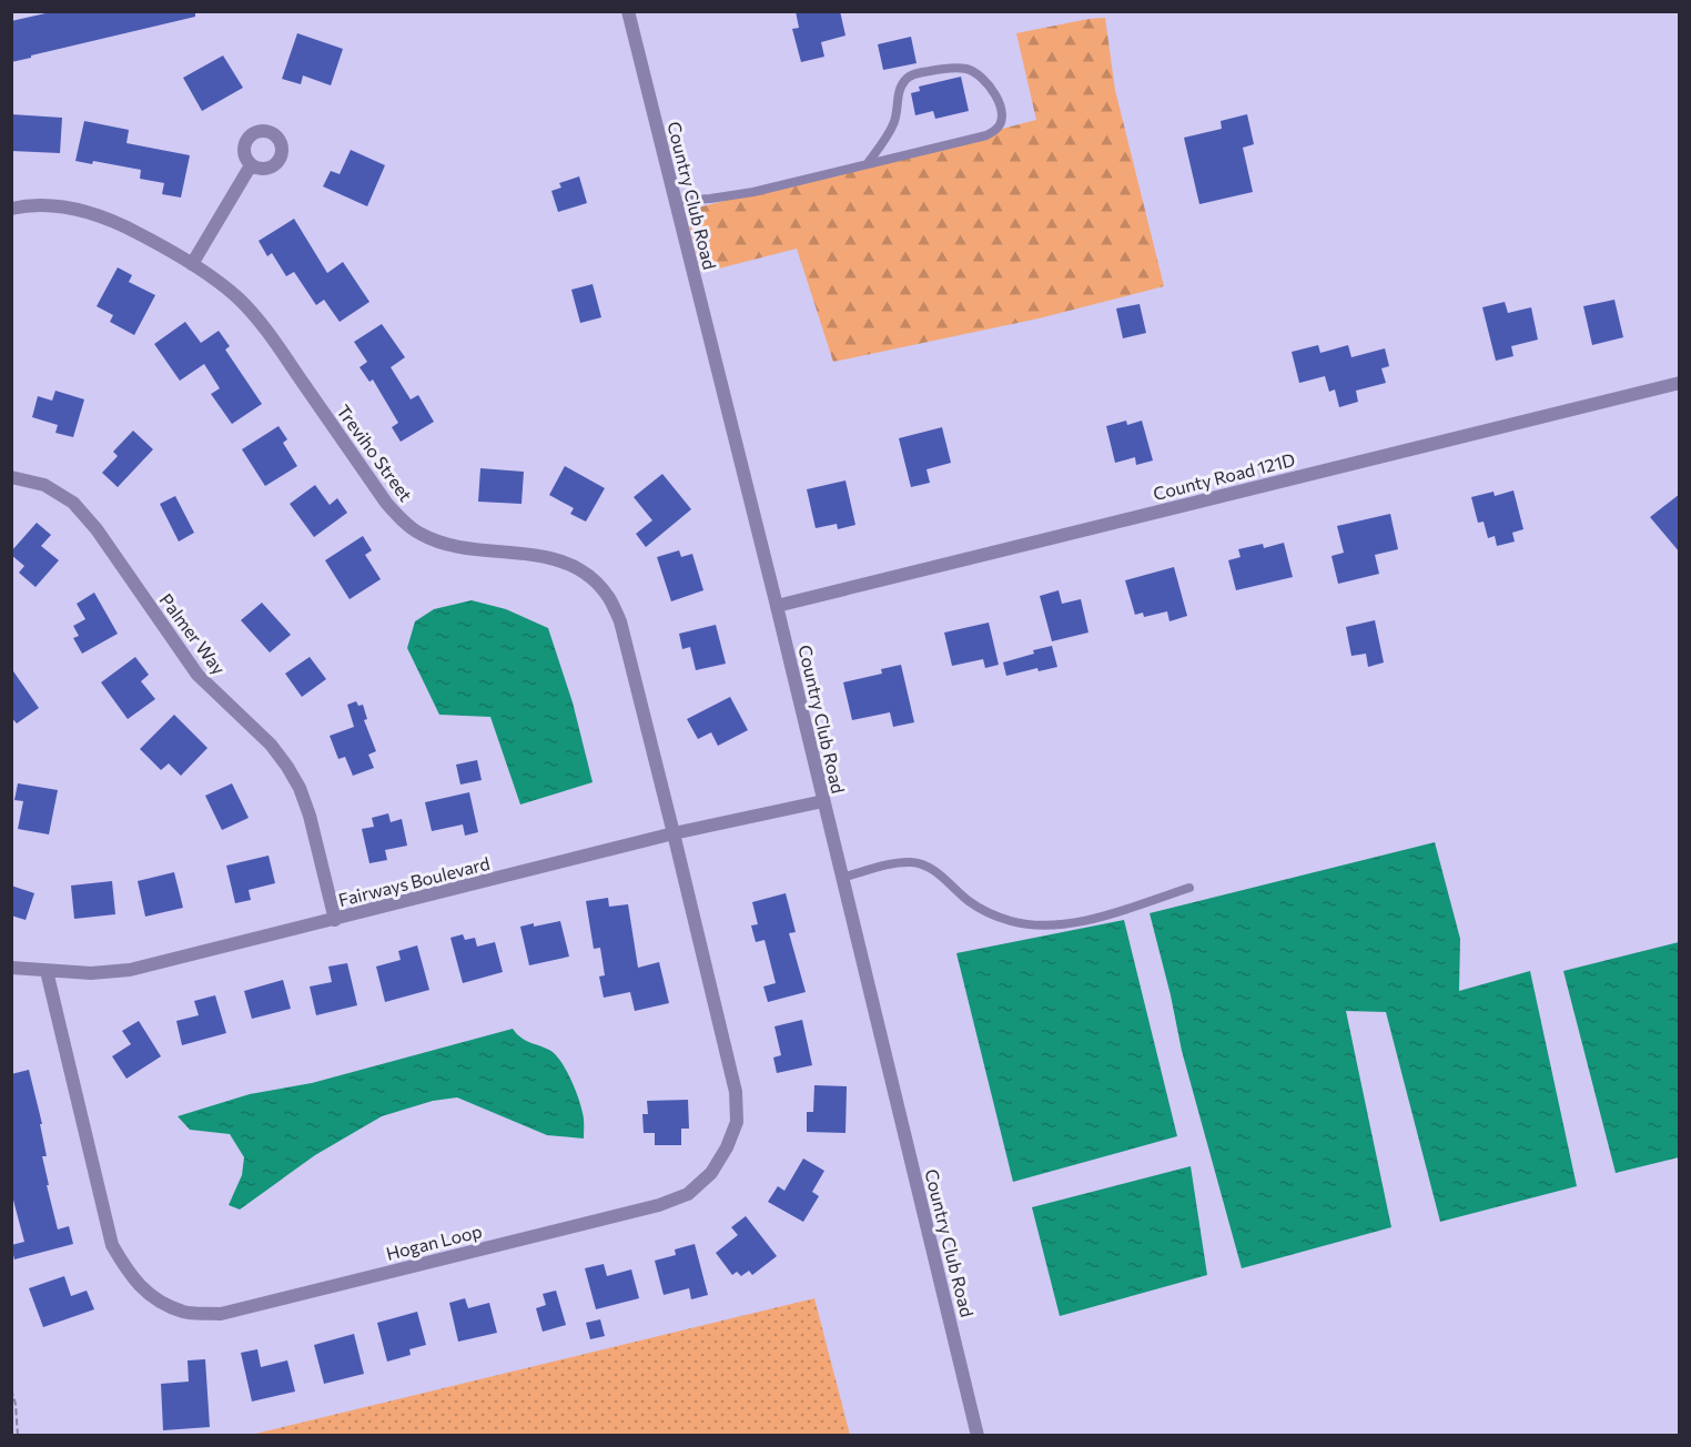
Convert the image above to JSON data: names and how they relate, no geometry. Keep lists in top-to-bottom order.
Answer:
{
  "streets": {
    "street": [
      "Country Club Road",
      "Treviho Street",
      "County Road 121D",
      "Palmer Way",
      "Fairways Boulevard",
      "Hogan Loop"
    ]
  },
  "crossings": [
    ["Country Club Road", "County Road 121D"],
    ["Country Club Road", "Fairways Boulevard"],
    ["Treviho Street", "Fairways Boulevard"],
    ["Treviho Street", "Hogan Loop"],
    ["Palmer Way", "Fairways Boulevard"],
    ["Fairways Boulevard", "Hogan Loop"]
  ]
}
